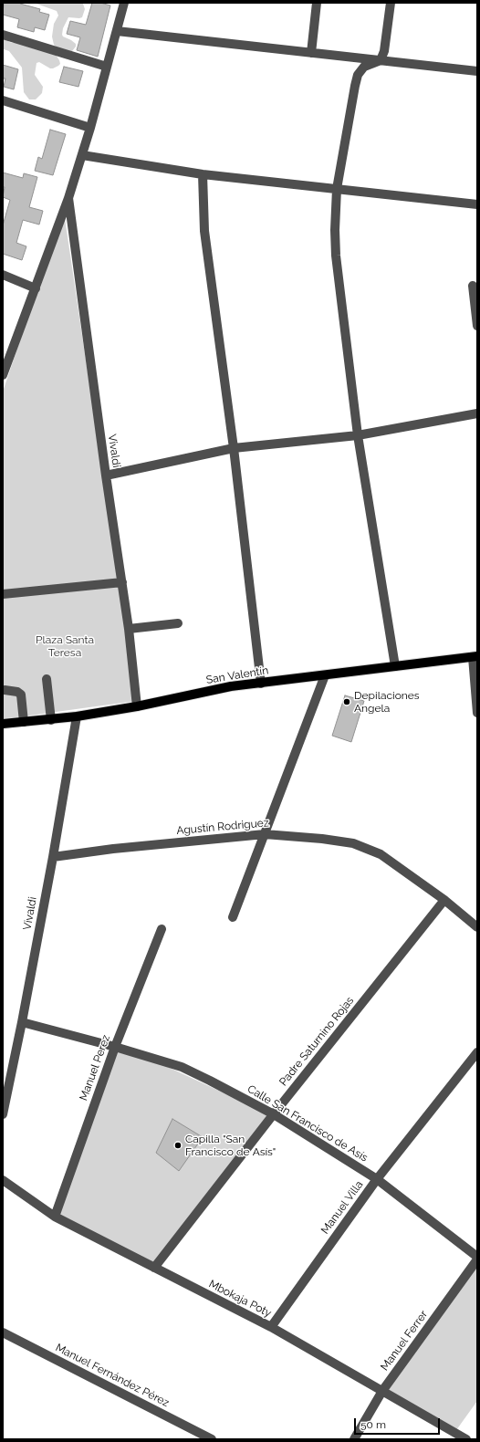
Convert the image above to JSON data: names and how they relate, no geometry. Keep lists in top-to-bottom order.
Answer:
{
  "streets": {
    "main road": ["San Valentín"],
    "street": [
      "Vivaldi",
      "Agustín Rodriguez",
      "Padre Saturnino Rojas",
      "Manuel Perez",
      "Calle San Francisco de Asís",
      "Manuel Villa",
      "Mbokaja Poty",
      "Manuel Ferrer",
      "Manuel Fernández Pérez"
    ]
  },
  "crossings": [
    ["Vivaldi", "San Valentín"],
    ["Vivaldi", "Agustín Rodriguez"],
    ["Vivaldi", "Calle San Francisco de Asís"],
    ["Agustín Rodriguez", "Padre Saturnino Rojas"],
    ["Padre Saturnino Rojas", "Calle San Francisco de Asís"],
    ["Padre Saturnino Rojas", "Mbokaja Poty"],
    ["Manuel Perez", "Calle San Francisco de Asís"],
    ["Manuel Perez", "Mbokaja Poty"],
    ["Calle San Francisco de Asís", "Manuel Villa"],
    ["Calle San Francisco de Asís", "Manuel Ferrer"],
    ["Manuel Villa", "Mbokaja Poty"],
    ["Mbokaja Poty", "Manuel Ferrer"]
  ],
  "parks": ["Plaza Santa Teresa"],
  "places": ["Depilaciones Angela", "Capilla \"San Francisco de Asís\""],
  "scale_bar": "50 m"
}
